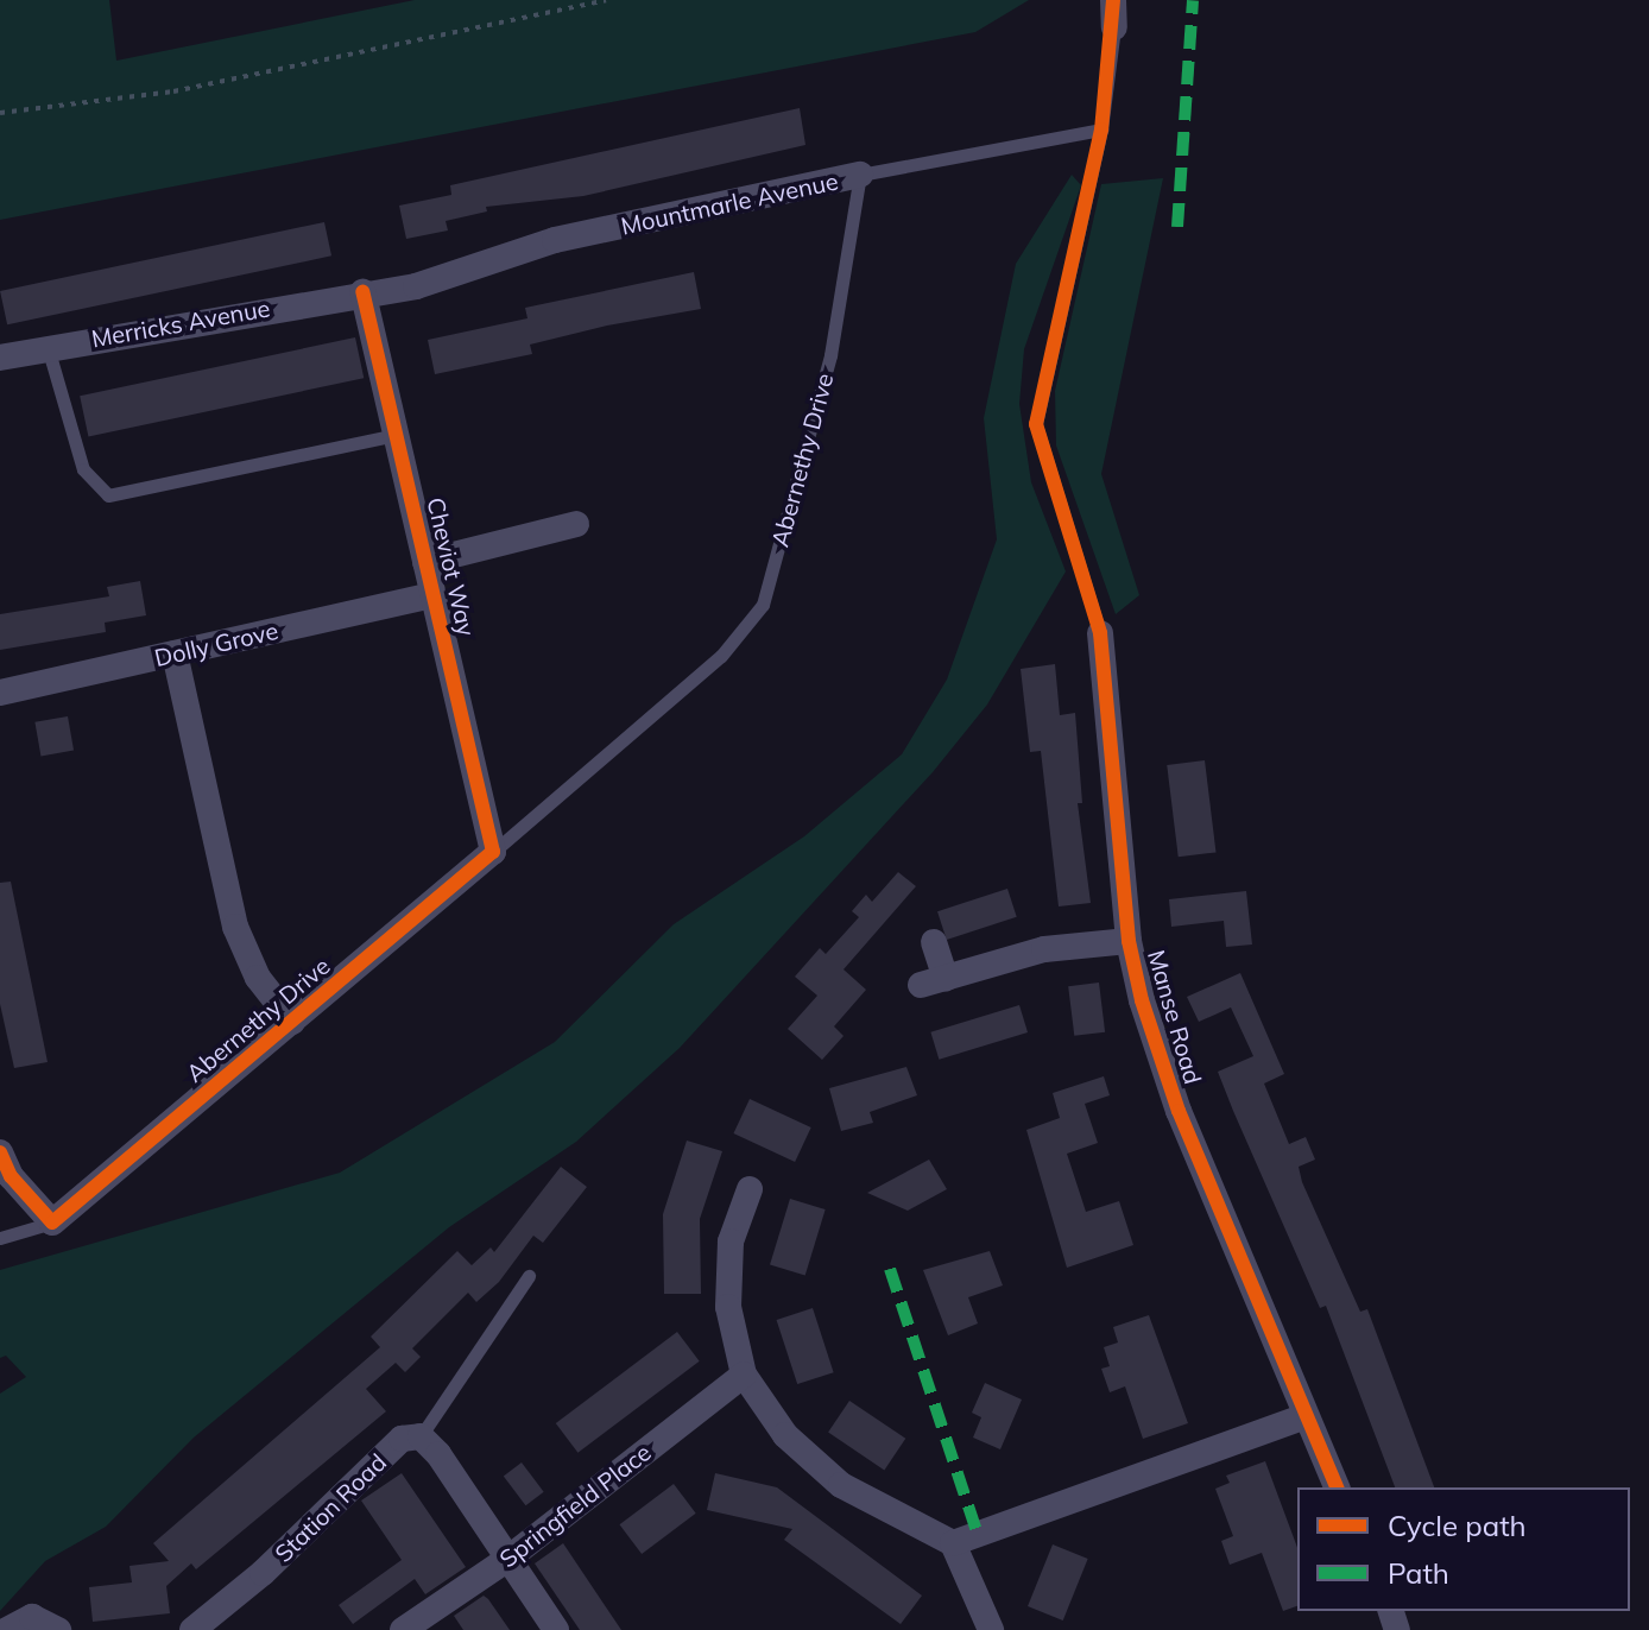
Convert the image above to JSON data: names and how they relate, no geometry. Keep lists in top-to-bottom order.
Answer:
{
  "streets": {
    "street": [
      "Mountmarle Avenue",
      "Merricks Avenue",
      "Abernethy Drive",
      "Cheviot Way",
      "Dolly Grove",
      "Manse Road",
      "Springfield Place",
      "Station Road"
    ]
  },
  "crossings": [
    ["Mountmarle Avenue", "Merricks Avenue"],
    ["Mountmarle Avenue", "Abernethy Drive"],
    ["Mountmarle Avenue", "Cheviot Way"],
    ["Mountmarle Avenue", "Manse Road"],
    ["Merricks Avenue", "Cheviot Way"],
    ["Abernethy Drive", "Cheviot Way"],
    ["Cheviot Way", "Dolly Grove"]
  ],
  "legend": ["Cycle path", "Path"]
}
